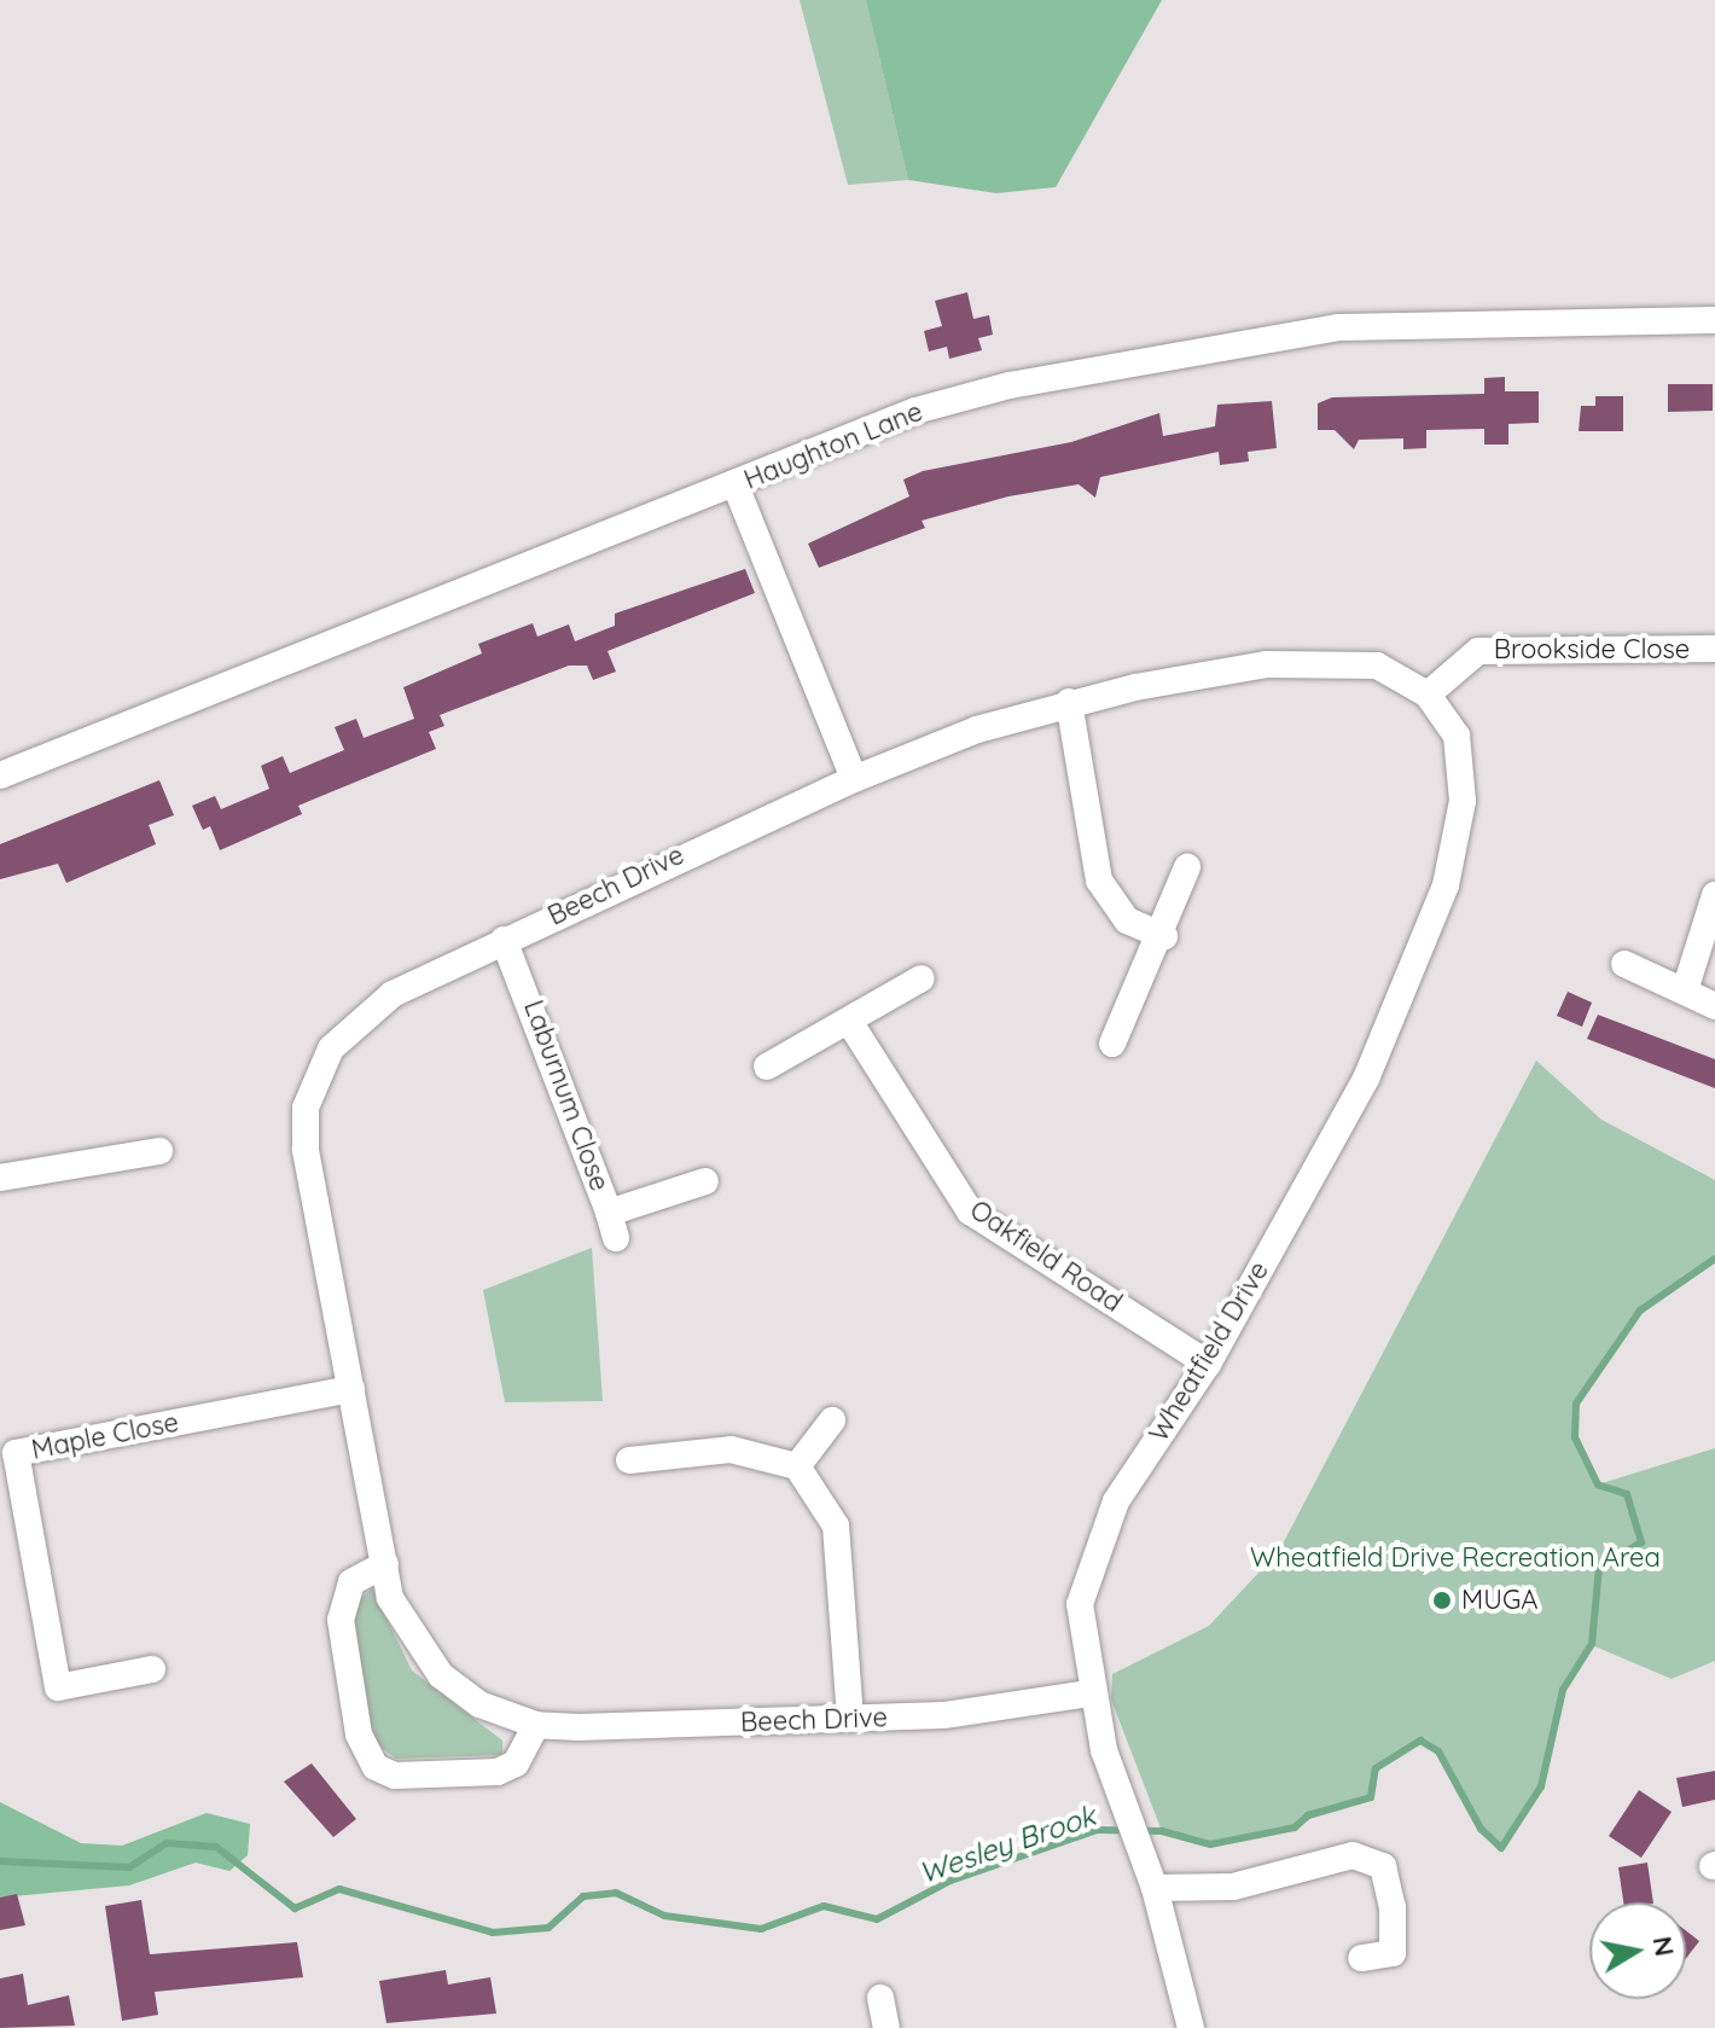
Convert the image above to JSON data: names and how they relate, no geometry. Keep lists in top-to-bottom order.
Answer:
{
  "streets": {
    "street": [
      "Haughton Lane",
      "Brookside Close",
      "Beech Drive",
      "Laburnum Close",
      "Oakfield Road",
      "Wheatfield Drive",
      "Maple Close"
    ]
  },
  "crossings": [
    ["Brookside Close", "Beech Drive"],
    ["Brookside Close", "Wheatfield Drive"],
    ["Beech Drive", "Laburnum Close"],
    ["Beech Drive", "Wheatfield Drive"],
    ["Beech Drive", "Maple Close"],
    ["Oakfield Road", "Wheatfield Drive"]
  ],
  "water": ["Wesley Brook"],
  "parks": ["Wheatfield Drive Recreation Area"],
  "places": ["MUGA"],
  "north": "right"
}
